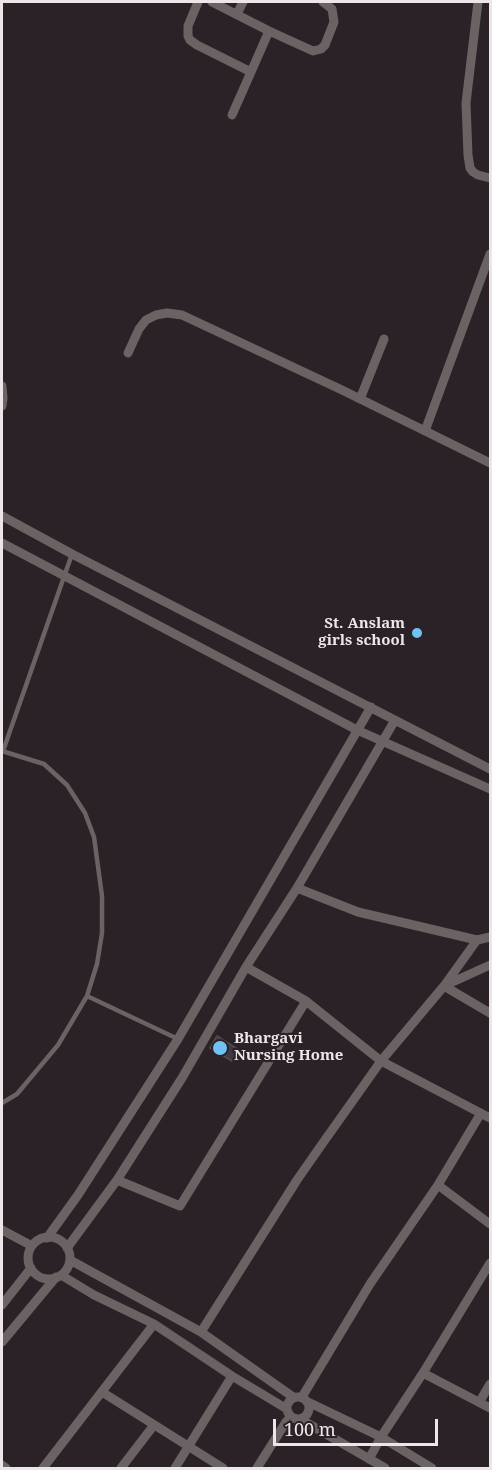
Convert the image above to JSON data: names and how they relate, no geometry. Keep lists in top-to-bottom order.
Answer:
{
  "places": ["St. Anslam girls school", "Bhargavi Nursing Home"],
  "scale_bar": "100 m"
}
